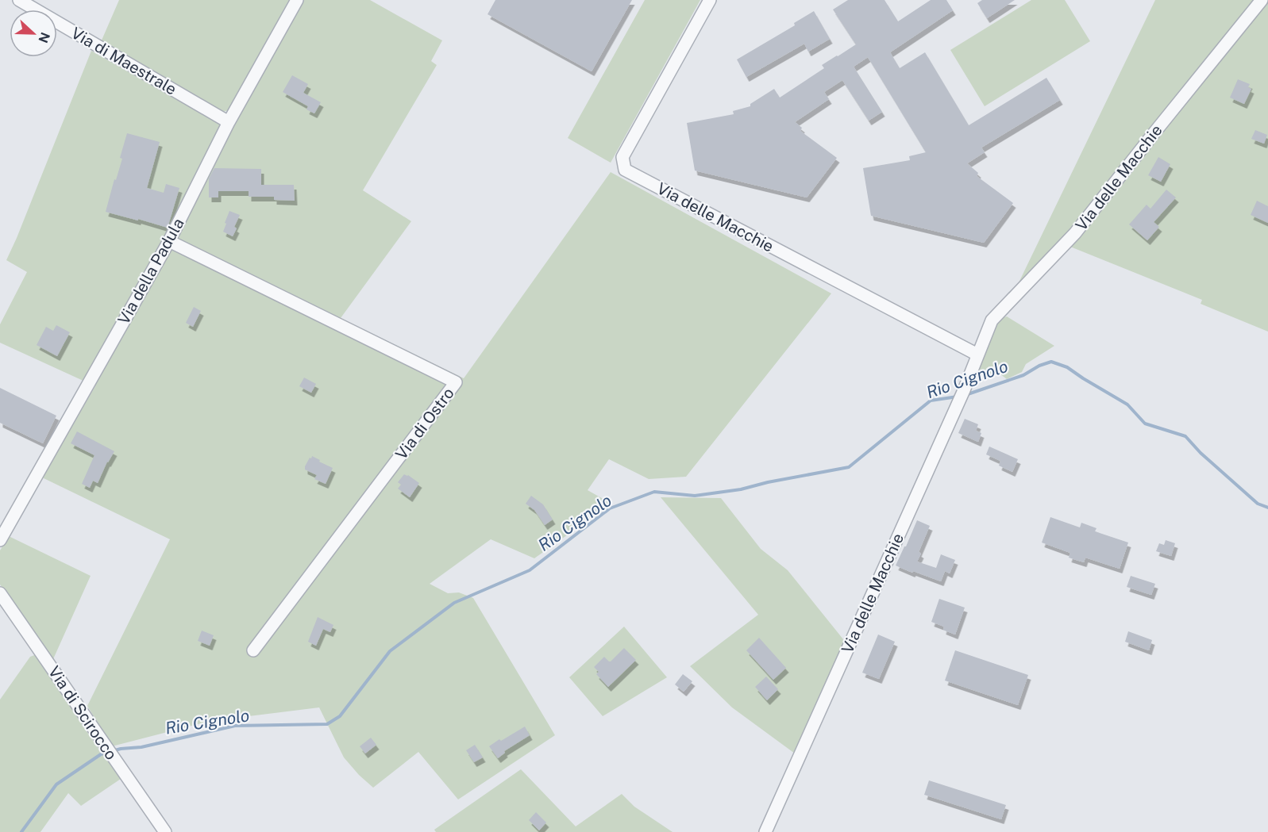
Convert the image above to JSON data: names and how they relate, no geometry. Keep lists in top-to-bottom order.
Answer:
{
  "streets": {
    "street": [
      "Via di Maestrale",
      "Via delle Macchie",
      "Via della Padula",
      "Via di Ostro",
      "Via di Scirocco"
    ]
  },
  "crossings": [
    ["Via di Maestrale", "Via della Padula"],
    ["Via della Padula", "Via di Ostro"]
  ],
  "water": ["Rio Cignolo"],
  "north": "right"
}
